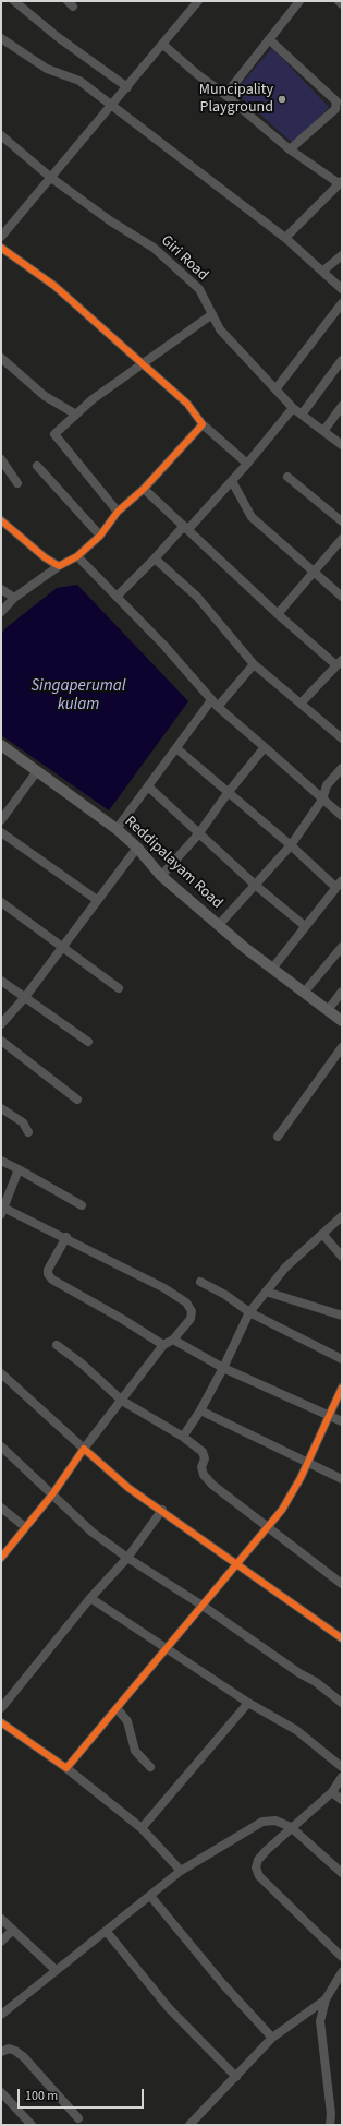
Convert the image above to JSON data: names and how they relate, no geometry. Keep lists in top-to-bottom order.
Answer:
{
  "streets": {
    "main road": ["Reddipalayam Road"],
    "street": ["Giri Road"]
  },
  "water": ["Singaperumal kulam"],
  "places": ["Muncipality Playground"],
  "scale_bar": "100 m"
}
